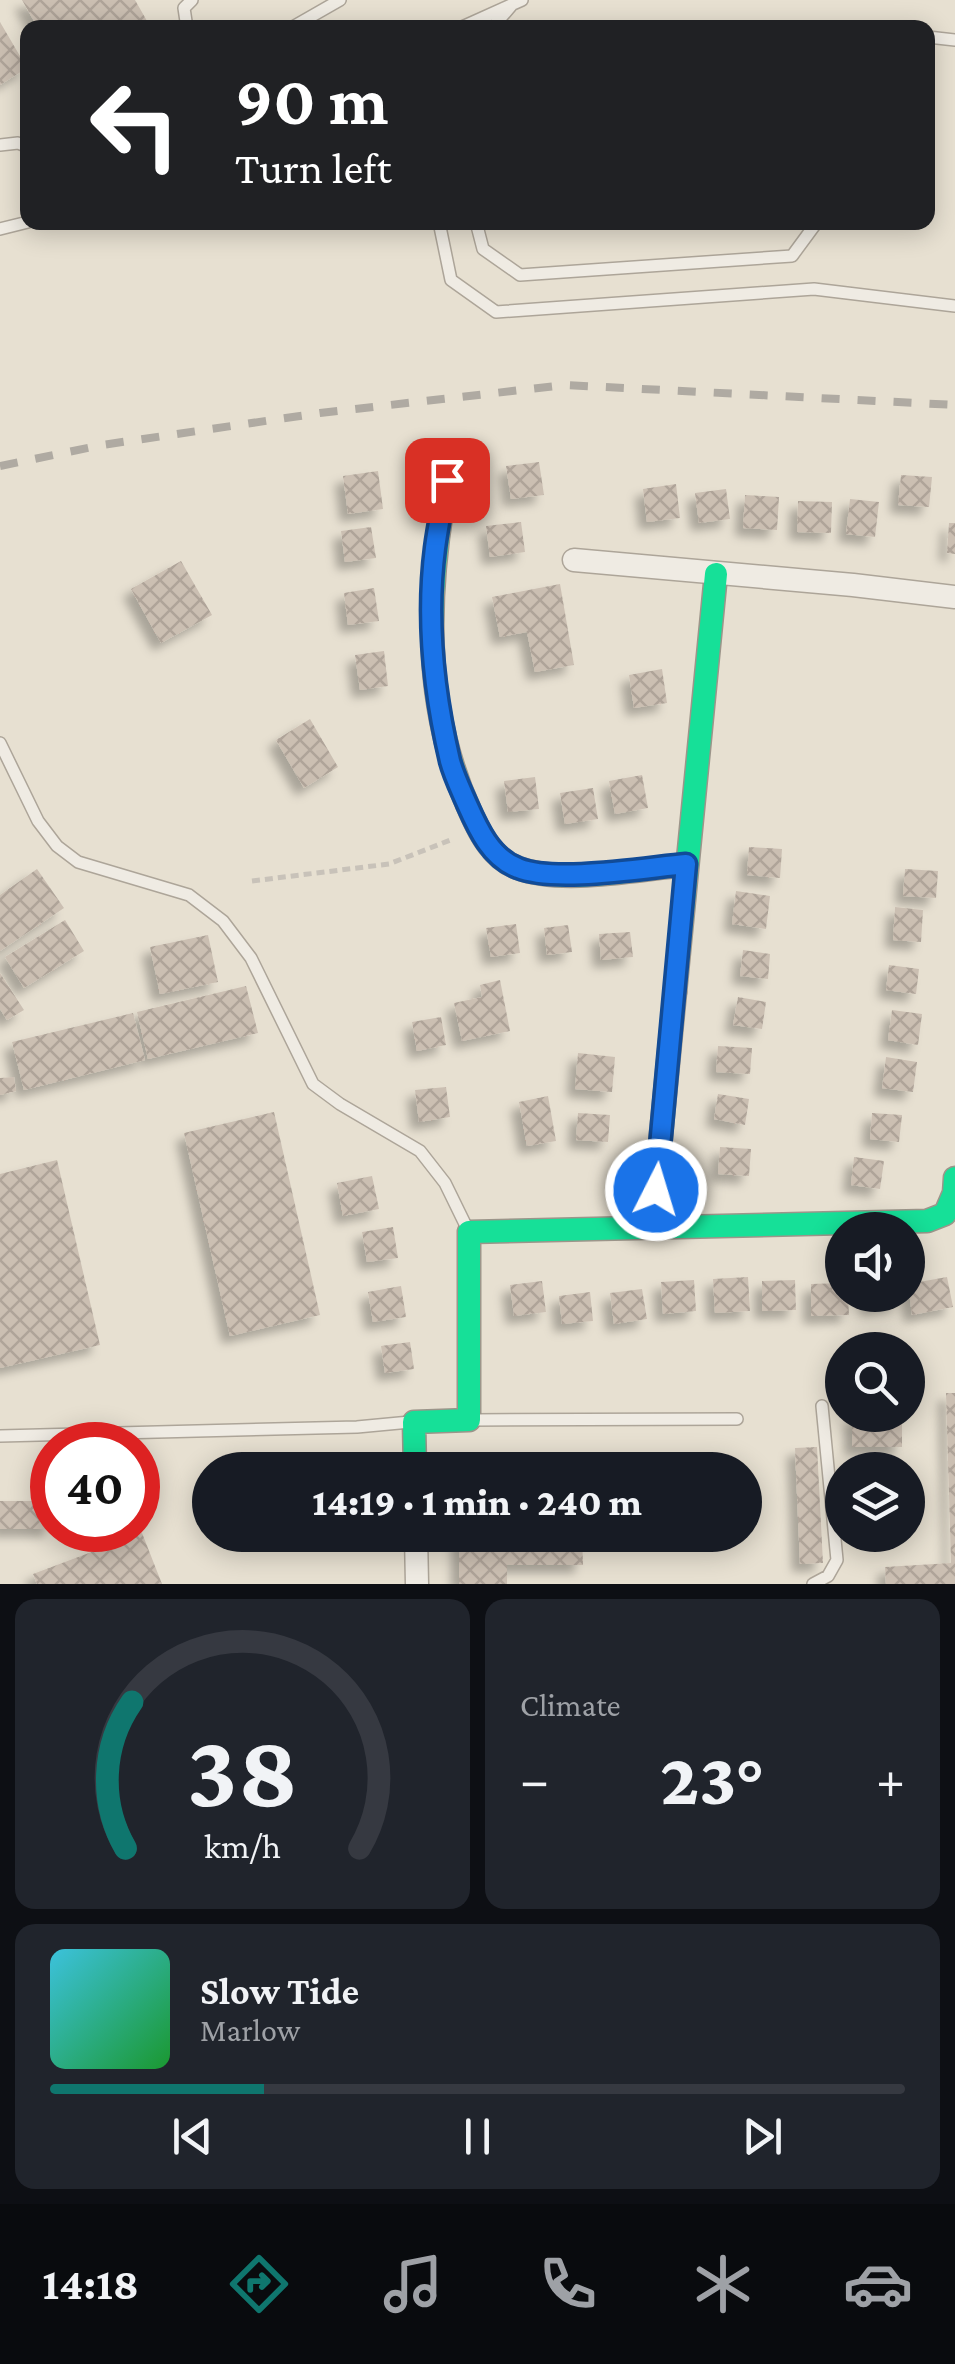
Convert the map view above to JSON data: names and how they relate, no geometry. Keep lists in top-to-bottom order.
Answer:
{
  "page": {
    "turn": ["90 m", "Turn left"],
    "limit": "40",
    "trip": "14:19 · 1 min · 240 m",
    "tile": "Climate",
    "heat": ["−", "23°", "+"],
    "song": ["Slow Tide", "Marlow"],
    "tabs": "14:18",
    "gauge": ["38", "km/h"]
  }
}
